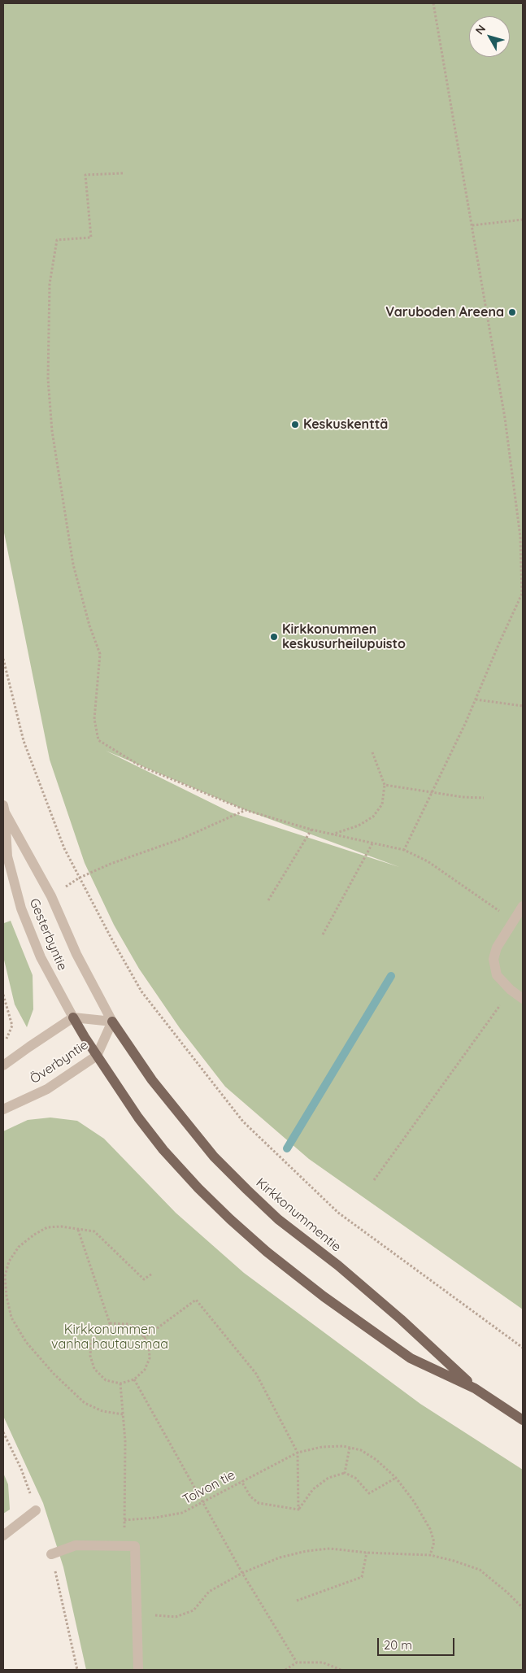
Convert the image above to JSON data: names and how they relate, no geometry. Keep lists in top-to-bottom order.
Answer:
{
  "streets": {
    "main road": ["Gesterbyntie", "Kirkkonummentie"],
    "street": ["Överbyntie"],
    "path": ["Toivon tie"]
  },
  "crossings": [
    ["Gesterbyntie", "Överbyntie"],
    ["Gesterbyntie", "Kirkkonummentie"],
    ["Överbyntie", "Kirkkonummentie"]
  ],
  "parks": ["Kirkkonummen vanha hautausmaa"],
  "places": ["Varuboden Areena", "Keskuskenttä", "Kirkkonummen keskusurheilupuisto"],
  "scale_bar": "20 m",
  "north": "top left"
}
